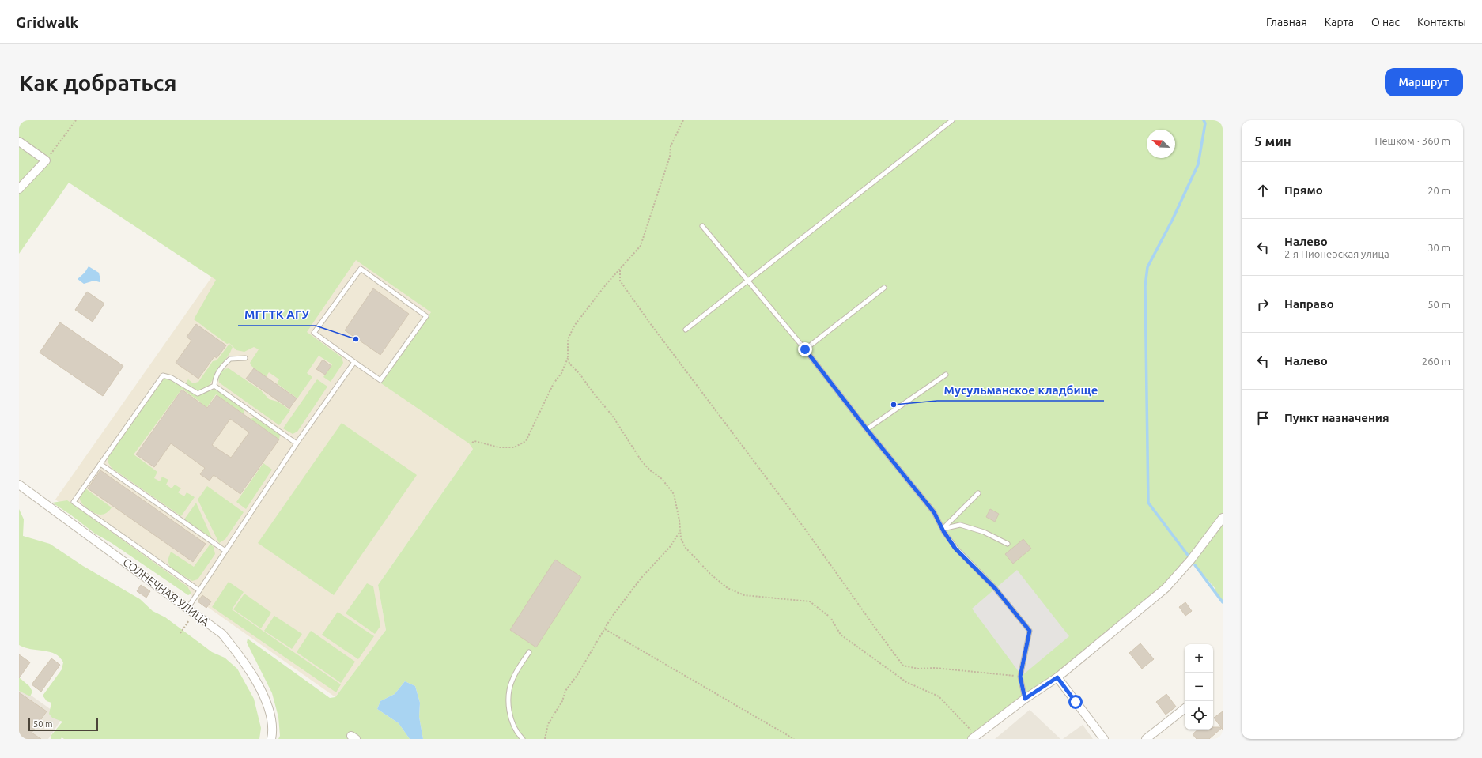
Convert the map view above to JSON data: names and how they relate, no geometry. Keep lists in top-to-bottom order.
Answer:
{
  "streets": {
    "street": ["СОЛНЕЧНАЯ УЛИЦА"]
  },
  "places": ["МГГТК АГУ", "Мусульманское кладбище"],
  "scale_bar": "50 m",
  "north": "top left",
  "page": {
    "header": "Gridwalk",
    "nav": [
      "Главная",
      "Карта",
      "О нас",
      "Контакты"
    ],
    "buttons": "Маршрут",
    "title": "Как добраться",
    "heading": ["5 мин", "Пешком · 360 m"],
    "list": [
      ["Прямо", "20 m"],
      ["Налево", "2-я Пионерская улица", "30 m"],
      ["Направо", "50 m"],
      ["Налево", "260 m"],
      "Пункт назначения"
    ],
    "map_buttons": ["+", "−"],
    "scale": "50 m"
  }
}
